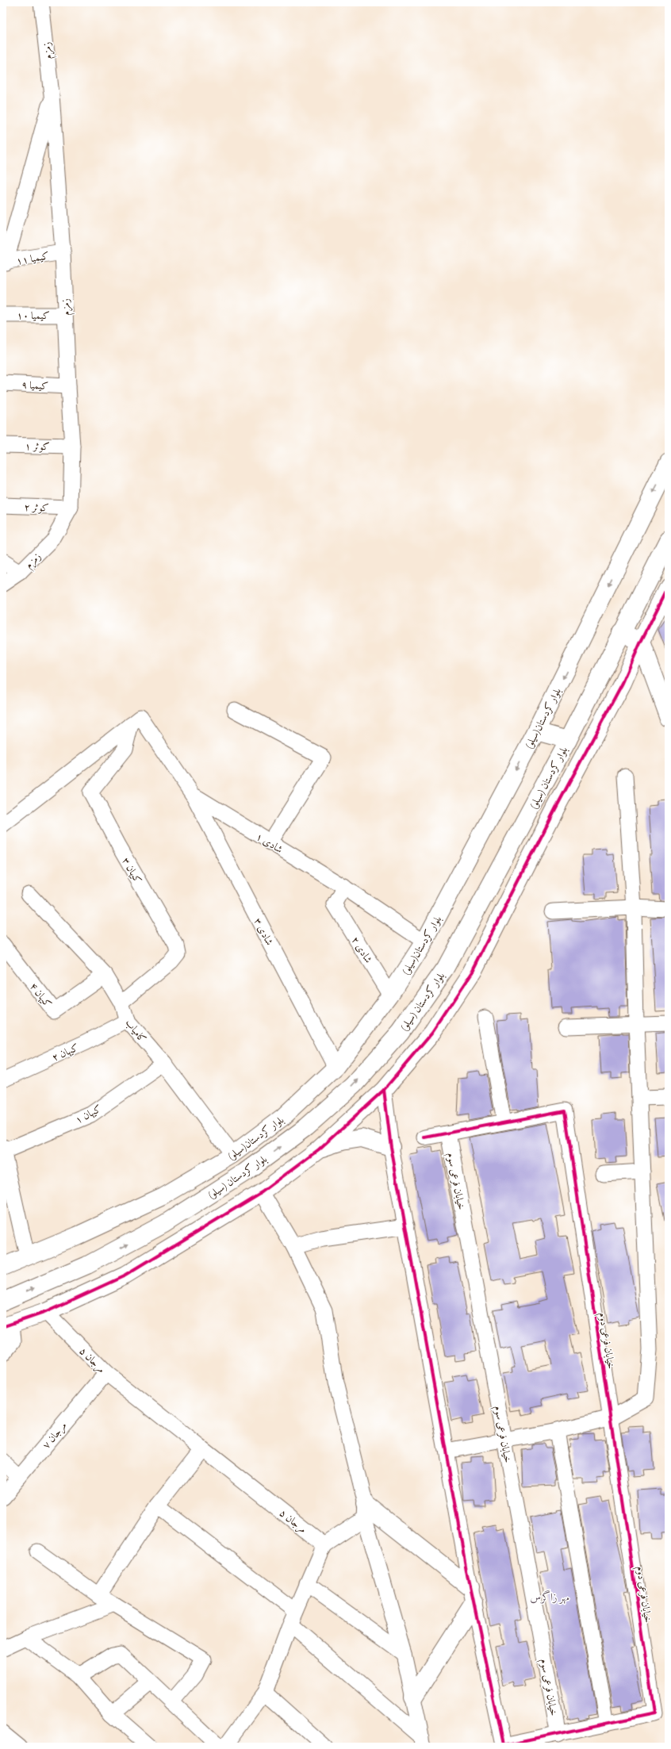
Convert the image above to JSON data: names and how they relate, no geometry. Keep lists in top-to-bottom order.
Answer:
{
  "streets": {
    "main road": ["بلوار کردستان(سیلو)", "بلوار کردستان (سیلو)"],
    "street": [
      "زمزم",
      "کیمیا ۱۱",
      "کیمیا ۱۰",
      "کیمیا ۹",
      "کوثر ۱",
      "کوثر ۲",
      "شادی ۱",
      "کیهان ۳",
      "شادی ۳",
      "شادی ۲",
      "کیهان ۴",
      "کامیاب",
      "کیهان ۲",
      "کیهان ۱",
      "خیابان فرعی سوم",
      "خیابان فرعی دوم",
      "مرجان ۵",
      "مرجان ۷"
    ]
  },
  "crossings": [
    ["زمزم", "کیمیا ۱۱"],
    ["زمزم", "کیمیا ۱۰"],
    ["زمزم", "کیمیا ۹"],
    ["زمزم", "کوثر ۱"],
    ["زمزم", "کوثر ۲"],
    ["بلوار کردستان(سیلو)", "شادی ۱"],
    ["بلوار کردستان(سیلو)", "شادی ۳"],
    ["بلوار کردستان(سیلو)", "شادی ۲"],
    ["بلوار کردستان(سیلو)", "کامیاب"],
    ["شادی ۱", "کیهان ۳"],
    ["شادی ۱", "شادی ۳"],
    ["شادی ۱", "شادی ۲"],
    ["کیهان ۳", "کامیاب"],
    ["کیهان ۴", "کامیاب"],
    ["کامیاب", "کیهان ۲"],
    ["کامیاب", "کیهان ۱"],
    ["خیابان فرعی سوم", "خیابان فرعی دوم"],
    ["مرجان ۵", "مرجان ۷"]
  ],
  "districts": ["مهر زاگرس"]
}
